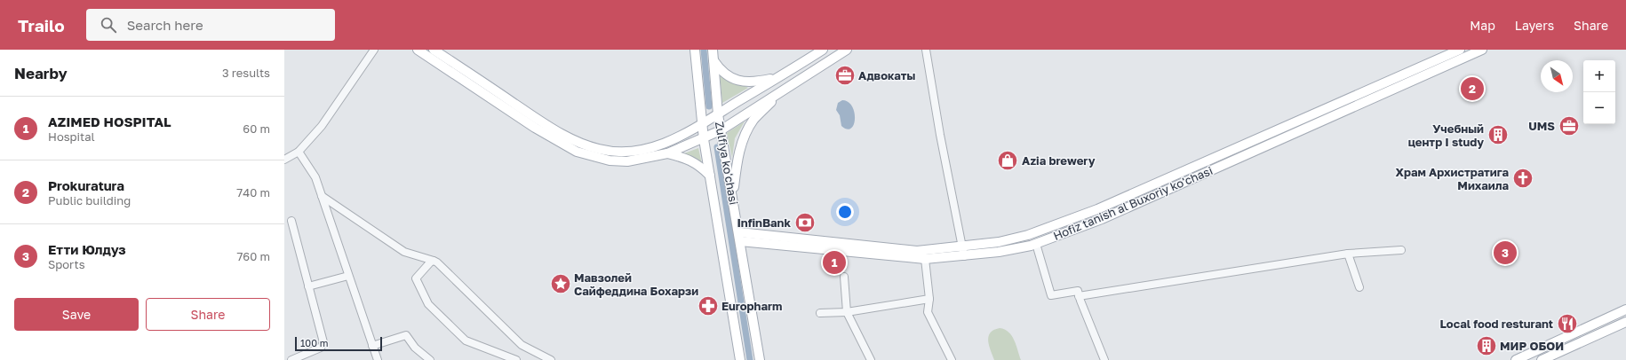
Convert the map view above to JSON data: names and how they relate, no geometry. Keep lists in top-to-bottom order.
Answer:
{
  "streets": {
    "main road": ["Zulfiya ko'chasi", "Hofiz tanish al Buxoriy ko'chasi"]
  },
  "places": {
    "office": ["Адвокаты", "UMS"],
    "building": ["Учебный центр I study", "МИР ОБОИ"],
    "shop": ["Azia brewery"],
    "church": ["Храм Архистратига Михаила"],
    "bank": ["InfinBank"],
    "place": ["Мавзолей Сайфеддина Бохарзи"],
    "pharmacy": ["Europharm"],
    "restaurant": ["Local food resturant"]
  },
  "scale_bar": "100 m",
  "north": "bottom right",
  "page": {
    "header": "Trailo",
    "search": "Search here",
    "nav": ["Map", "Layers", "Share"],
    "heading": ["Nearby", "3 results"],
    "map_buttons": ["+", "−"],
    "pins": ["2", "3", "1"],
    "list": [
      {
        "mark": "1",
        "name": "AZIMED HOSPITAL",
        "note": "Hospital",
        "value": "60 m"
      },
      {
        "mark": "2",
        "name": "Prokuratura",
        "note": "Public building",
        "value": "740 m"
      },
      {
        "mark": "3",
        "name": "Етти Юлдуз",
        "note": "Sports",
        "value": "760 m"
      }
    ],
    "buttons": ["Save", "Share"],
    "scale": "100 m"
  }
}
